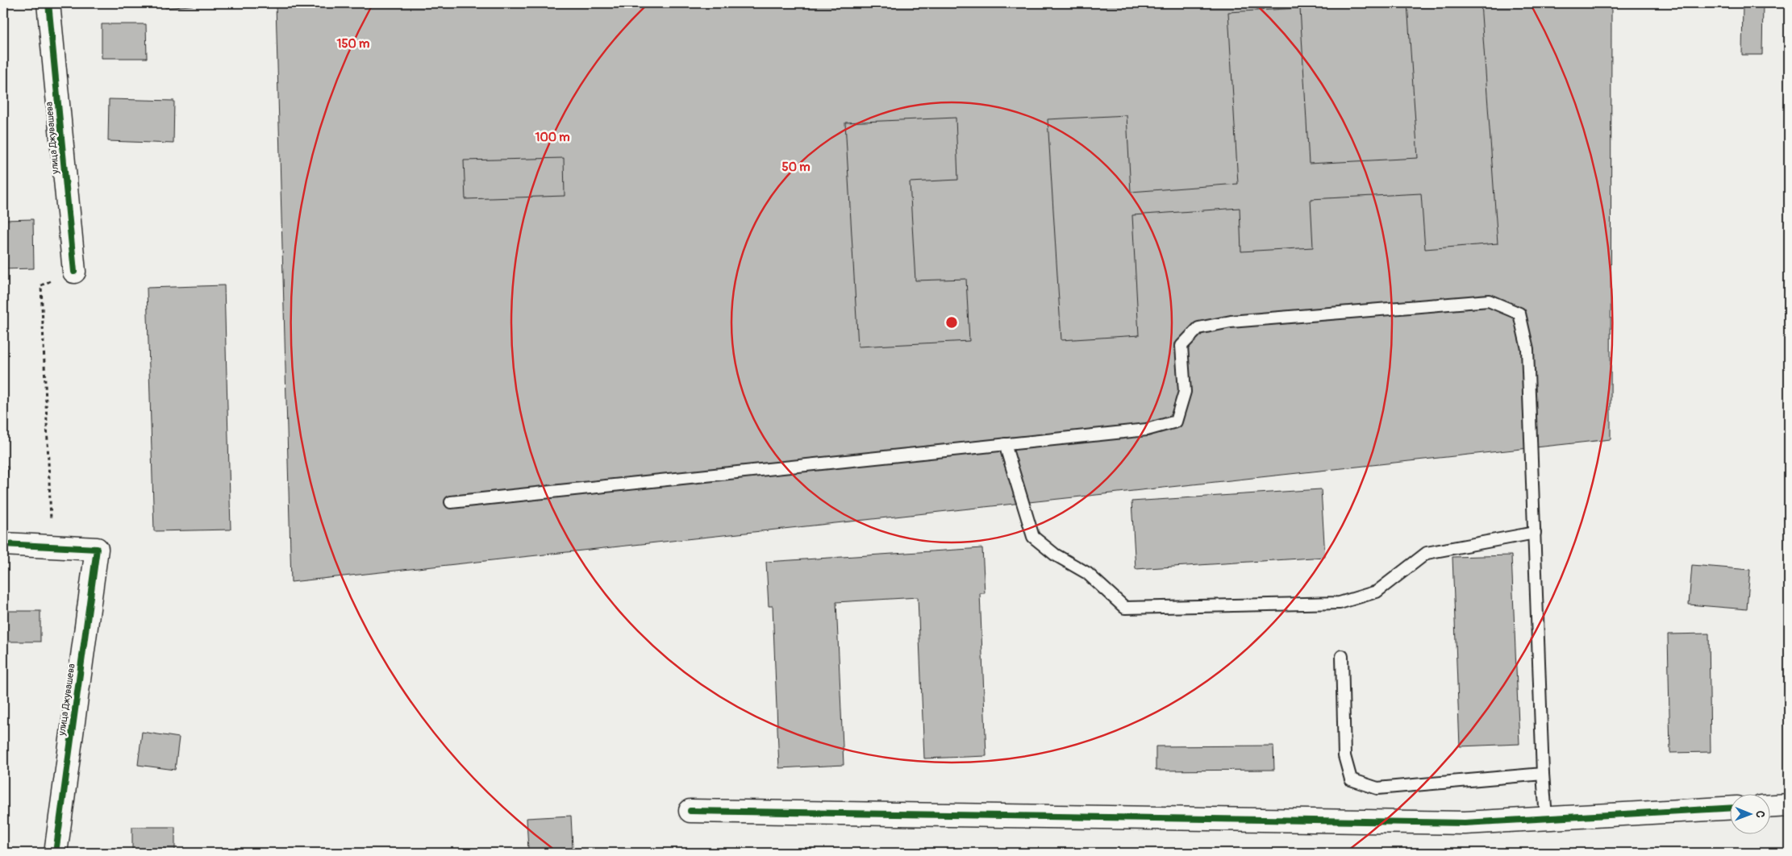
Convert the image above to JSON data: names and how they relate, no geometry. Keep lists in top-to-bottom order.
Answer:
{
  "streets": {
    "street": ["улица Джувашева"]
  },
  "north": "right",
  "rings": ["150 m", "100 m", "50 m"]
}
